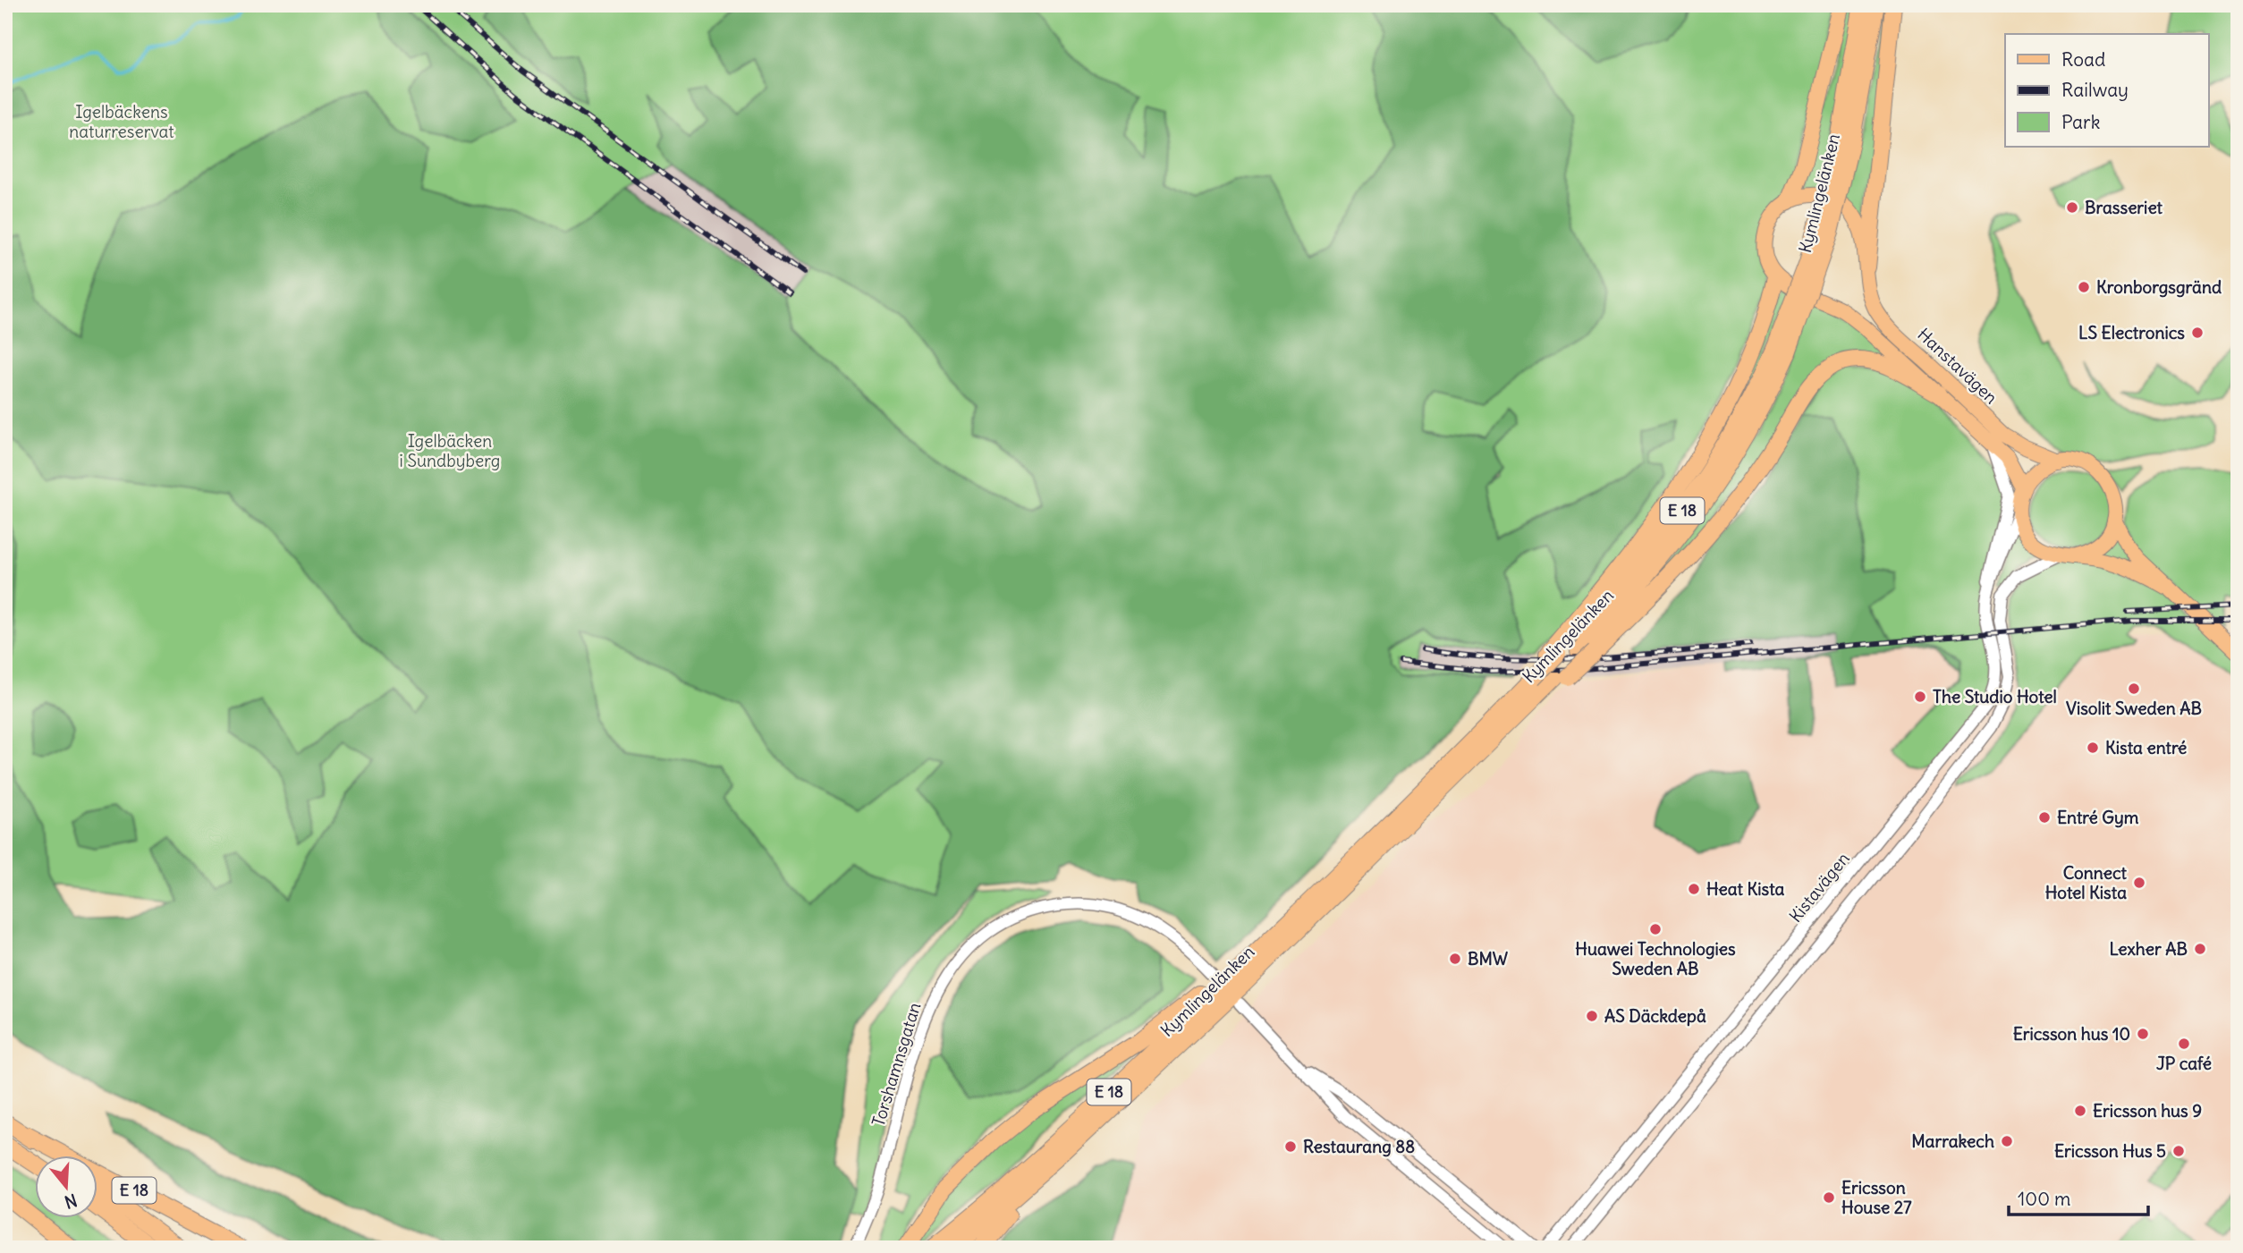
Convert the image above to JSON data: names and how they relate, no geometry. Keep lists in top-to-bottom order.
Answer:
{
  "streets": {
    "highway": ["Kymlingelänken", "E 18"],
    "main road": ["Hanstavägen"],
    "street": ["Kistavägen", "Torshamnsgatan"]
  },
  "crossings": [
    ["Kymlingelänken", "E 18"],
    ["Hanstavägen", "Kistavägen"]
  ],
  "parks": ["Igelbäckens naturreservat", "Igelbäcken i Sundbyberg"],
  "places": [
    "Brasseriet",
    "Kronborgsgränd",
    "LS Electronics",
    "Visolit Sweden AB",
    "The Studio Hotel",
    "Kista entré",
    "Entré Gym",
    "Connect Hotel Kista",
    "Heat Kista",
    "Huawei Technologies Sweden AB",
    "Lexher AB",
    "BMW",
    "AS Däckdepå",
    "Ericsson hus 10",
    "JP café",
    "Ericsson hus 9",
    "Marrakech",
    "Restaurang 88",
    "Ericsson Hus 5",
    "Ericsson House 27"
  ],
  "legend": ["Road", "Railway", "Park"],
  "scale_bar": "100 m",
  "north": "bottom"
}
